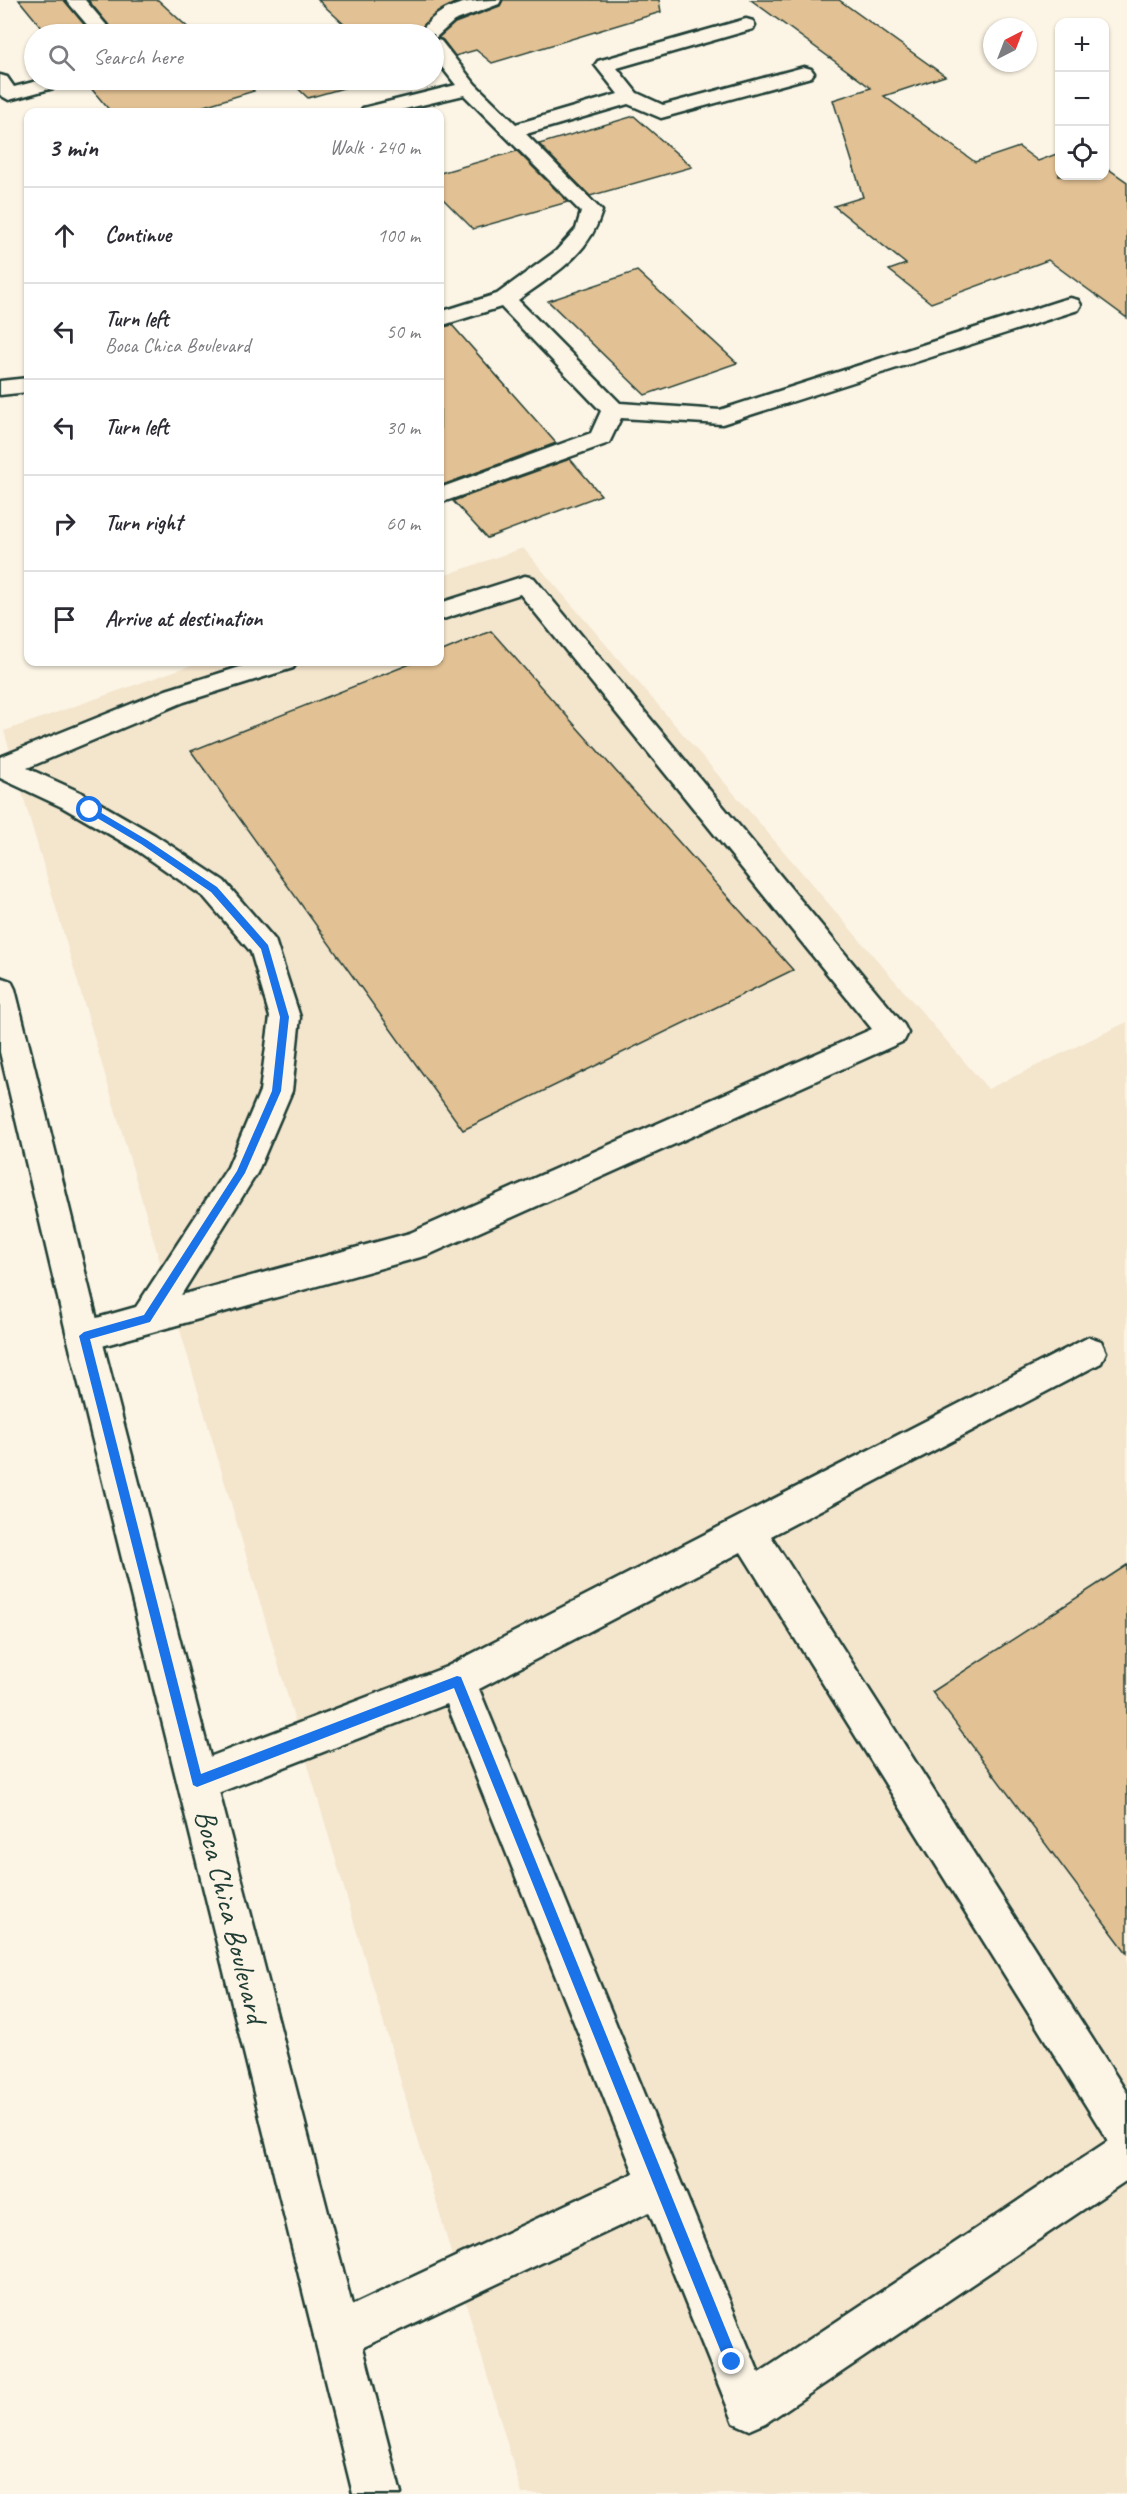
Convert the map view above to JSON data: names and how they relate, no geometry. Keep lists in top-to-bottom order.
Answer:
{
  "streets": {
    "main road": ["Boca Chica Boulevard"]
  },
  "north": "top right",
  "page": {
    "map_buttons": ["+", "−"],
    "search": "Search here",
    "heading": ["3 min", "Walk · 240 m"],
    "list": [
      ["Continue", "100 m"],
      ["Turn left", "Boca Chica Boulevard", "50 m"],
      ["Turn left", "30 m"],
      ["Turn right", "60 m"],
      "Arrive at destination"
    ]
  }
}
